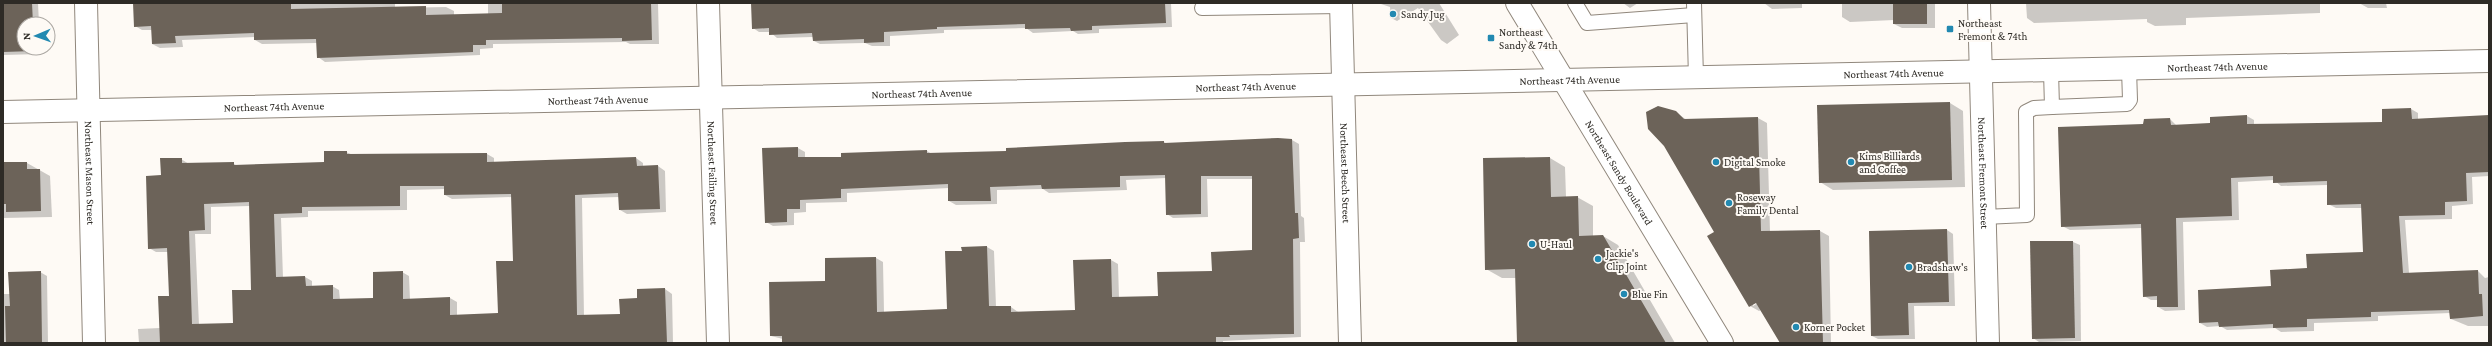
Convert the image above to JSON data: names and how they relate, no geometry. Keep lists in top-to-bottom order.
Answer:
{
  "streets": {
    "street": [
      "Northeast 74th Avenue",
      "Northeast Mason Street",
      "Northeast Failing Street",
      "Northeast Beech Street",
      "Northeast Sandy Boulevard",
      "Northeast Fremont Street"
    ]
  },
  "crossings": [
    ["Northeast 74th Avenue", "Northeast Mason Street"],
    ["Northeast 74th Avenue", "Northeast Failing Street"],
    ["Northeast 74th Avenue", "Northeast Beech Street"],
    ["Northeast 74th Avenue", "Northeast Sandy Boulevard"],
    ["Northeast 74th Avenue", "Northeast Fremont Street"]
  ],
  "places": {
    "other": [
      "Sandy Jug",
      "Digital Smoke",
      "Kims Billiards and Coffee",
      "Roseway Family Dental",
      "U-Haul",
      "Jackie's Clip Joint",
      "Bradshaw's",
      "Blue Fin",
      "Korner Pocket"
    ],
    "transit": ["Northeast Fremont & 74th", "Northeast Sandy & 74th"]
  },
  "north": "left"
}
